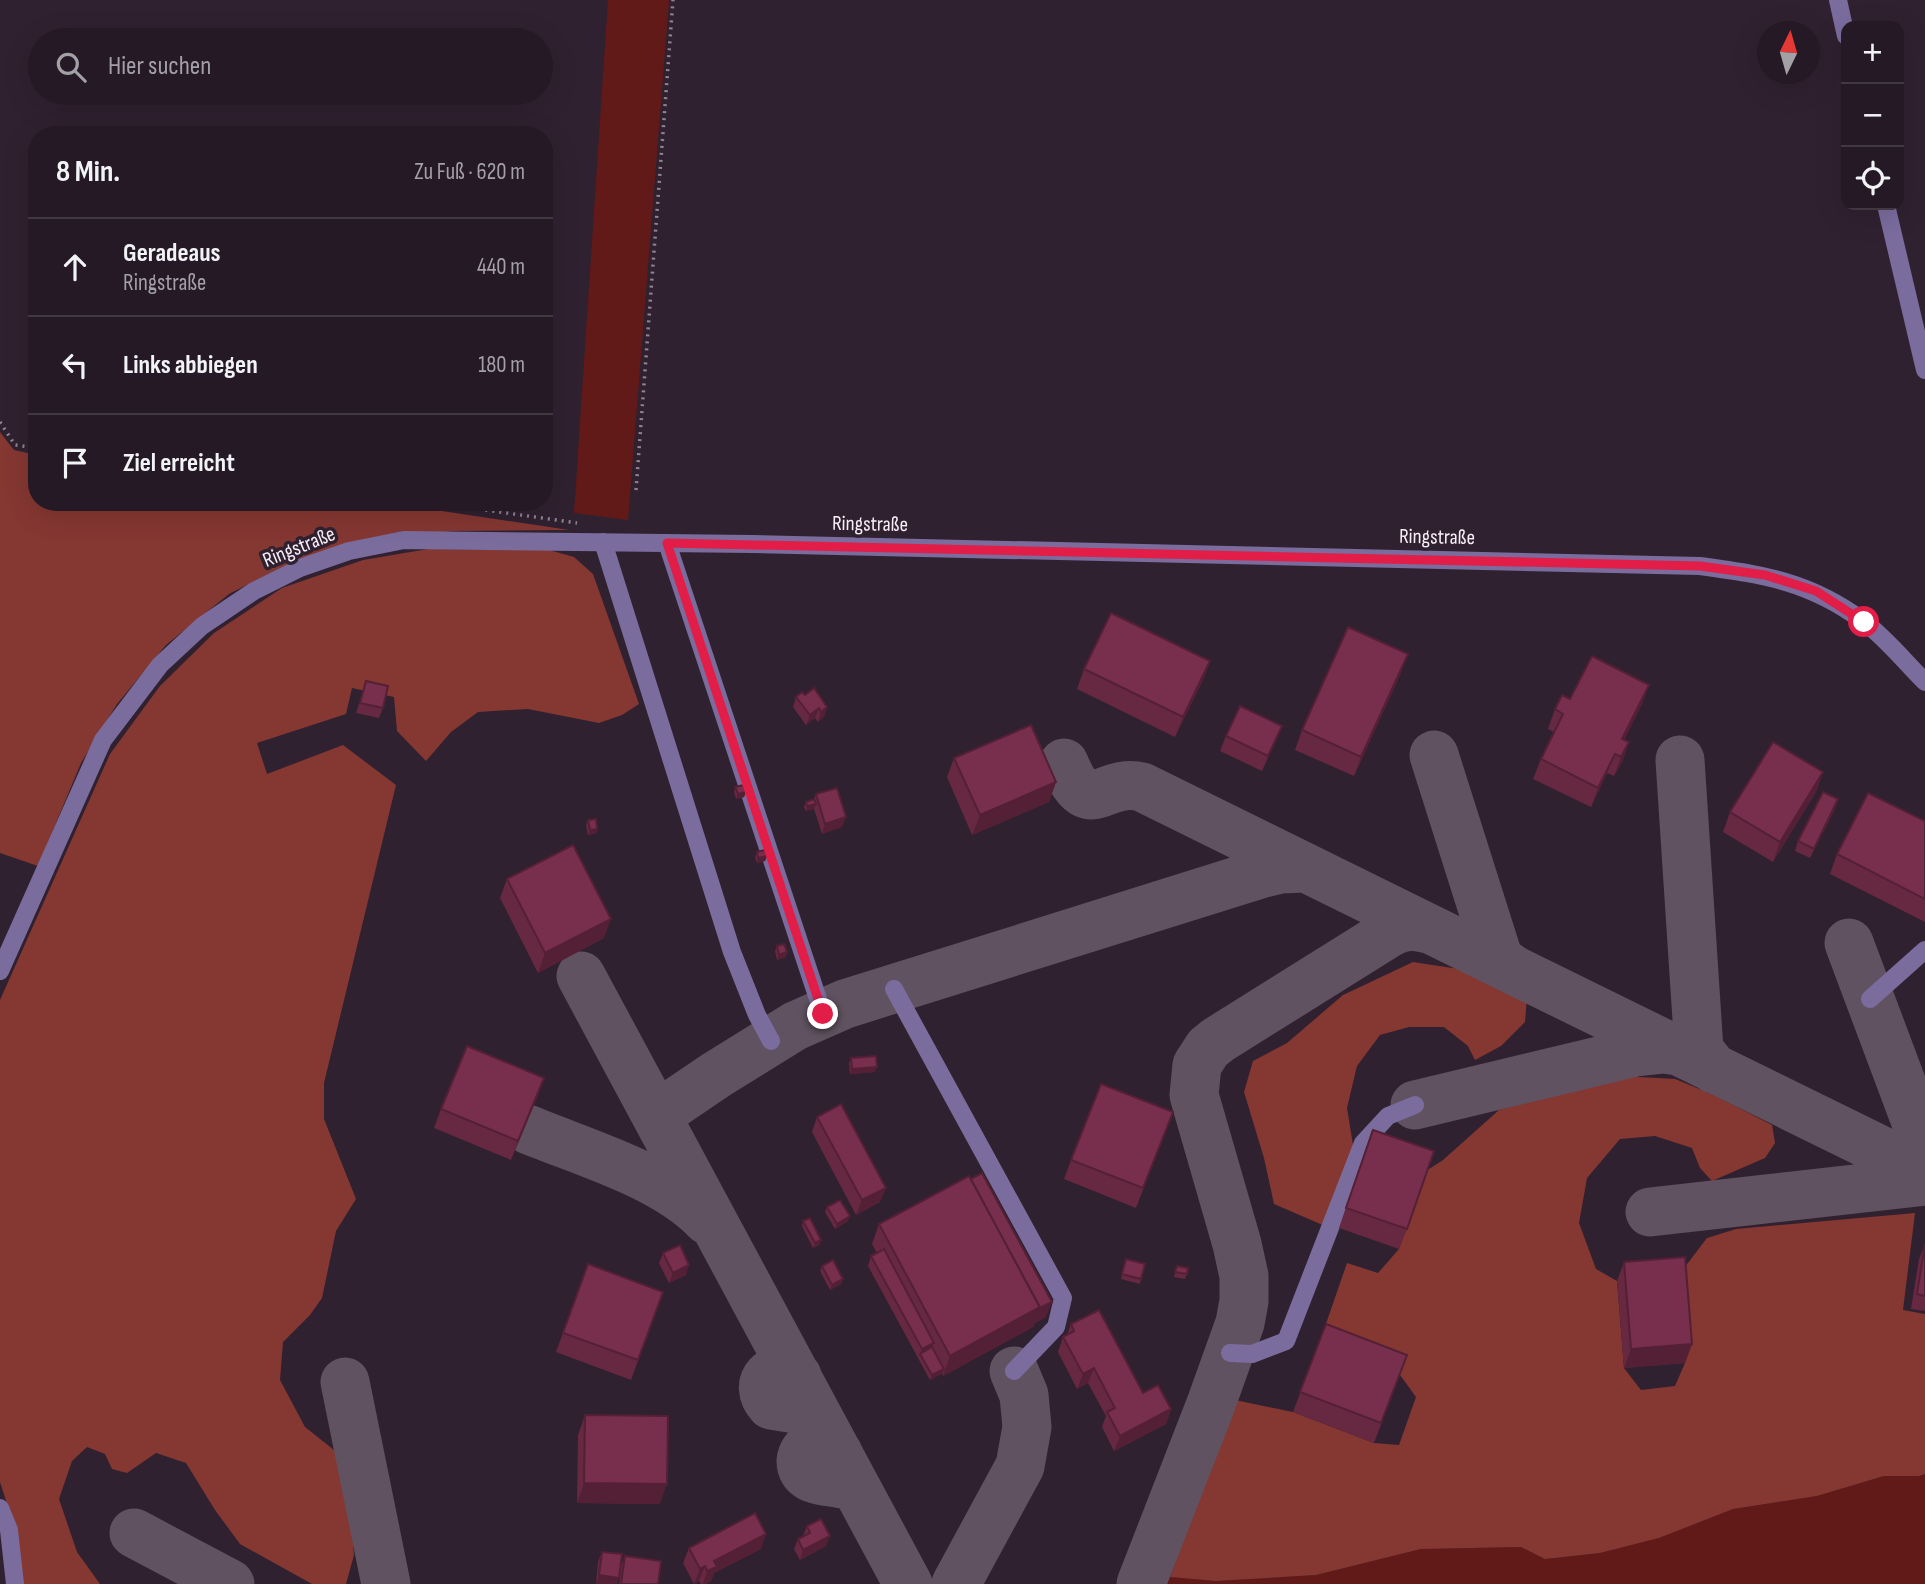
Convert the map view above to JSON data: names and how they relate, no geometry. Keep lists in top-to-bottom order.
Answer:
{
  "streets": {
    "street": ["Ringstraße"]
  },
  "north": "top",
  "page": {
    "map_buttons": ["+", "−"],
    "search": "Hier suchen",
    "heading": ["8 Min.", "Zu Fuß · 620 m"],
    "list": [
      ["Geradeaus", "Ringstraße", "440 m"],
      ["Links abbiegen", "180 m"],
      "Ziel erreicht"
    ]
  }
}
